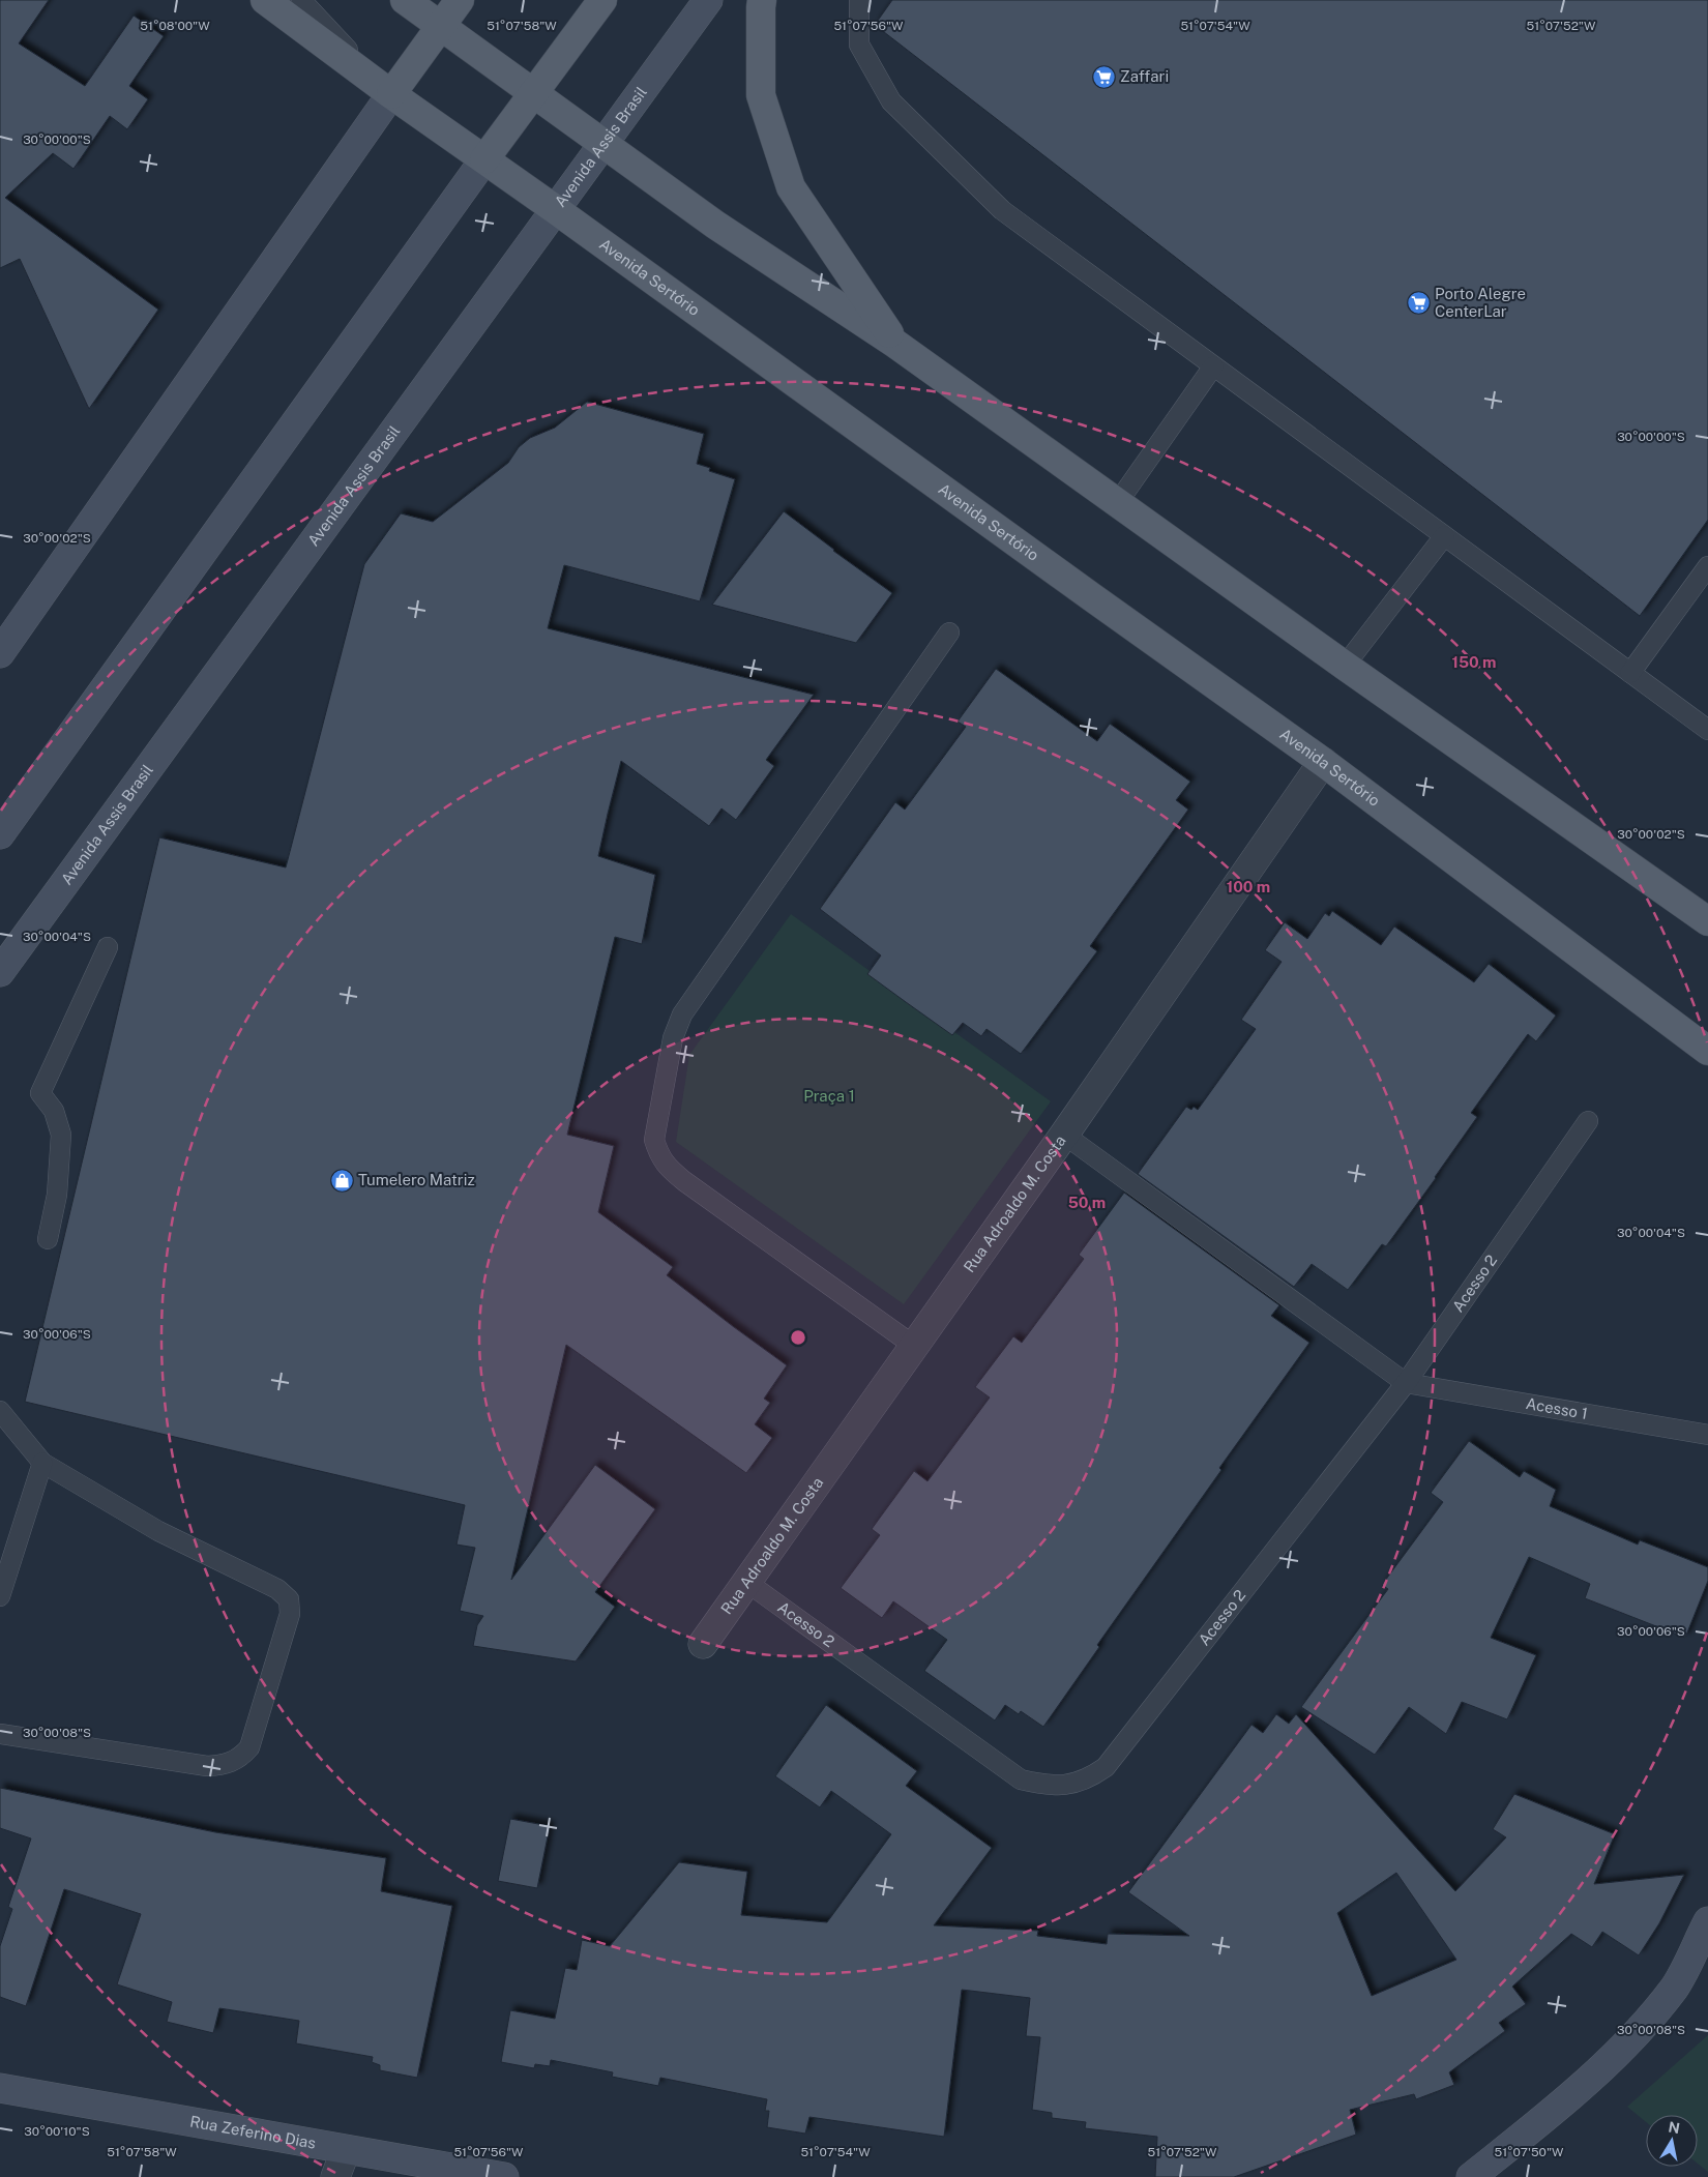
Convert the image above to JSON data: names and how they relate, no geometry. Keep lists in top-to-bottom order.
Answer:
{
  "streets": {
    "main road": ["Avenida Assis Brasil", "Avenida Sertório", "Rua Zeferino Dias"],
    "street": ["Rua Adroaldo M. Costa"],
    "lane": ["Acesso 2", "Acesso 1"]
  },
  "crossings": [
    ["Avenida Assis Brasil", "Avenida Sertório"],
    ["Avenida Sertório", "Rua Adroaldo M. Costa"],
    ["Rua Adroaldo M. Costa", "Acesso 2"],
    ["Acesso 2", "Acesso 1"]
  ],
  "parks": ["Praça 1"],
  "places": {
    "supermarket": ["Zaffari", "Porto Alegre CenterLar"],
    "shop": ["Tumelero Matriz"]
  },
  "north": "top",
  "coordinates": [
    "51°08'00\"W",
    "51°07'58\"W",
    "51°07'56\"W",
    "51°07'54\"W",
    "51°07'52\"W",
    "30°00'00\"S",
    "30°00'02\"S",
    "30°00'04\"S",
    "30°00'06\"S",
    "30°00'08\"S",
    "30°00'10\"S",
    "51°07'50\"W"
  ],
  "rings": ["150 m", "100 m", "50 m"]
}
